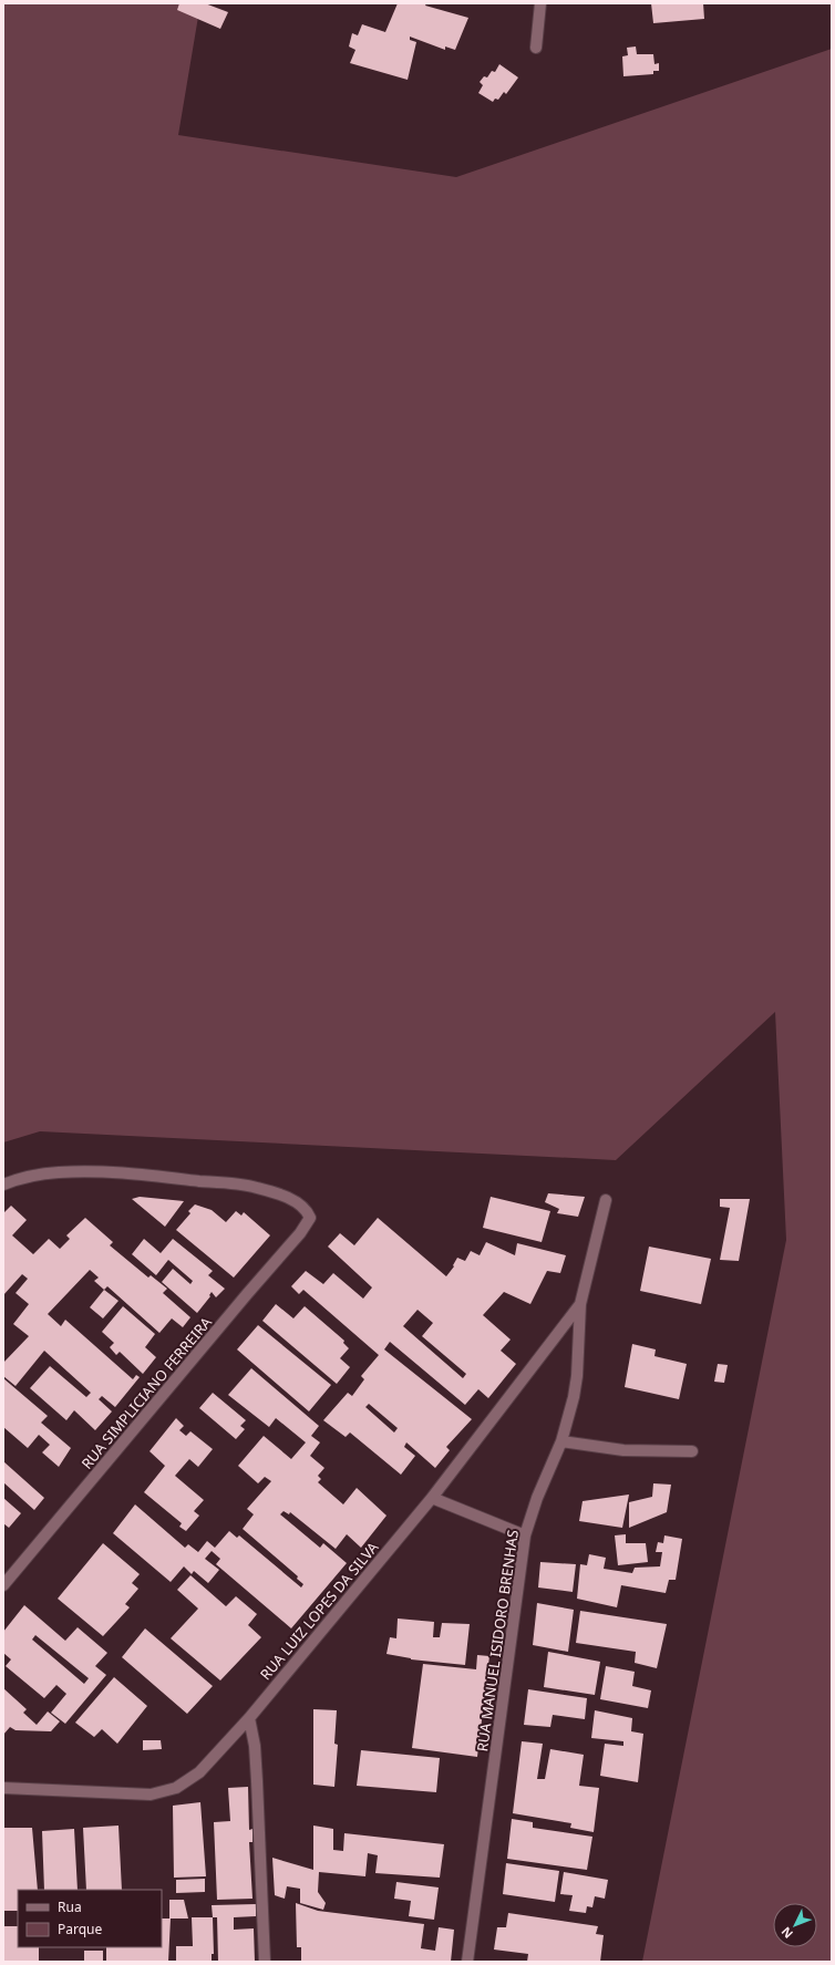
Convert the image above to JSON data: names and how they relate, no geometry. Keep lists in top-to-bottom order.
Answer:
{
  "streets": {
    "street": ["RUA SIMPLICIANO FERREIRA", "RUA LUIZ LOPES DA SILVA", "RUA MANUEL ISIDORO BRENHAS"]
  },
  "crossings": [
    ["RUA LUIZ LOPES DA SILVA", "RUA MANUEL ISIDORO BRENHAS"]
  ],
  "legend": ["Rua", "Parque"],
  "north": "bottom left"
}
